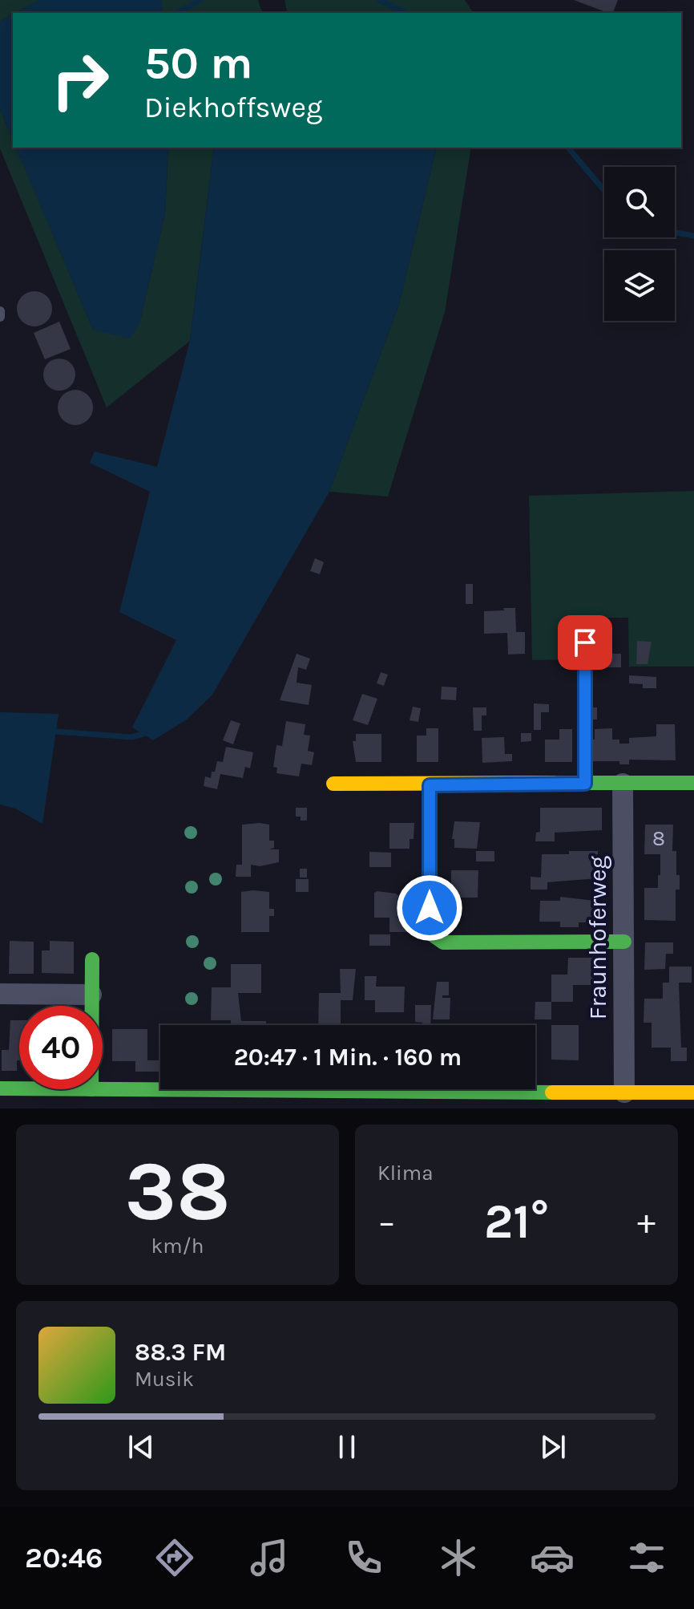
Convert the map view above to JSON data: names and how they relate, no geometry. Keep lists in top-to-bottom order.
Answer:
{
  "streets": {
    "street": ["Fraunhoferweg"]
  },
  "house_numbers": ["8"],
  "page": {
    "turn": ["50 m", "Diekhoffsweg"],
    "limit": "40",
    "trip": "20:47 · 1 Min. · 160 m",
    "tile": [
      ["38", "km/h"],
      "Klima"
    ],
    "heat": ["−", "21°", "+"],
    "song": ["88.3 FM", "Musik"],
    "tabs": "20:46"
  }
}
